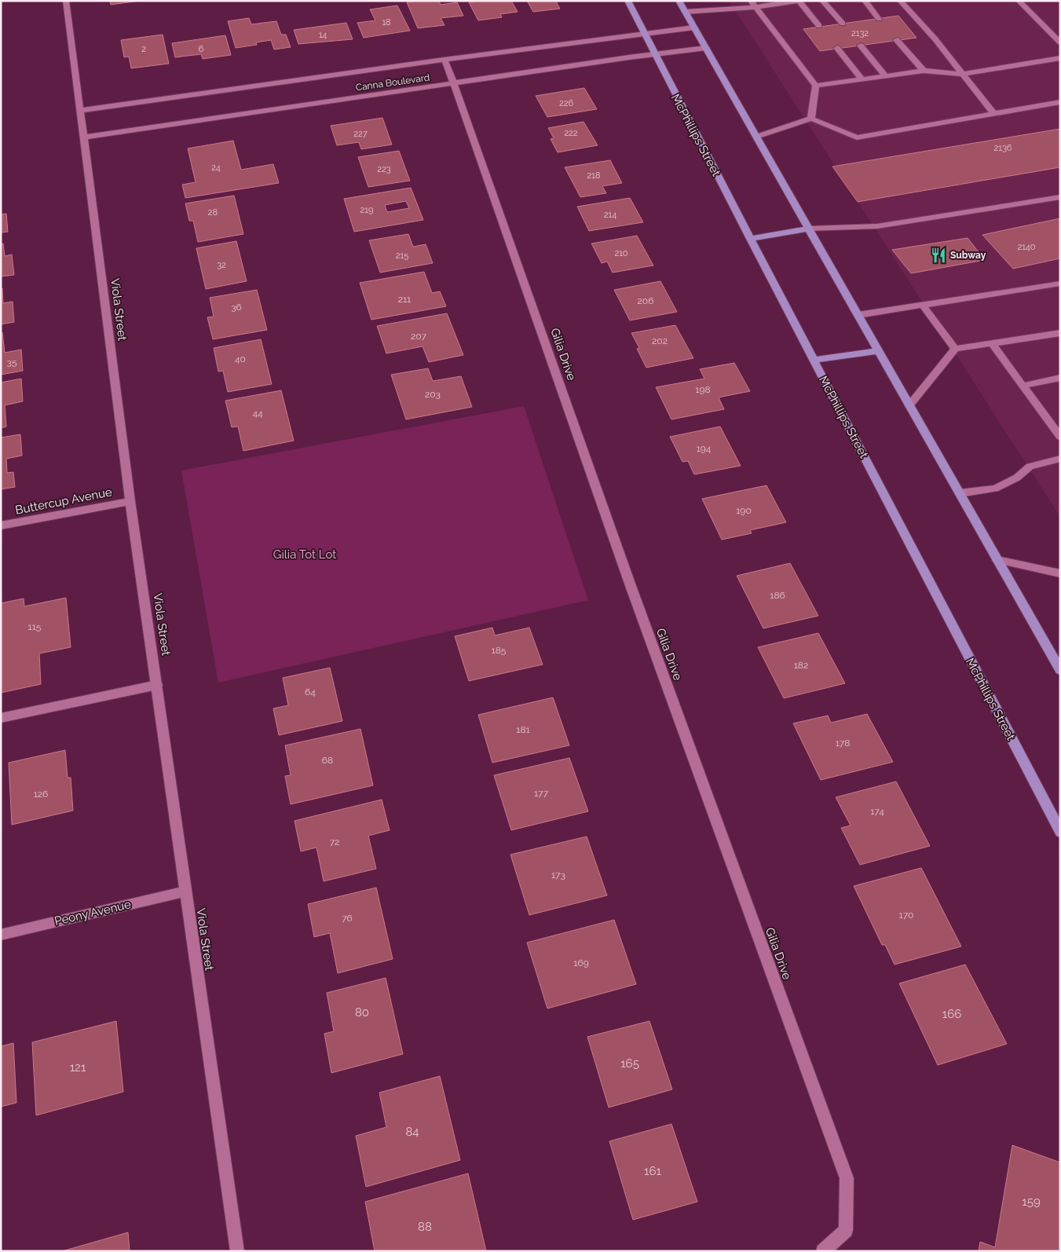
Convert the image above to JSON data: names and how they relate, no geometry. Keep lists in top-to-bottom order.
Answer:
{
  "streets": {
    "main road": ["McPhillips Street"],
    "street": [
      "Canna Boulevard",
      "Viola Street",
      "Gilia Drive",
      "Buttercup Avenue",
      "Peony Avenue"
    ]
  },
  "crossings": [
    ["Canna Boulevard", "McPhillips Street"],
    ["Canna Boulevard", "Viola Street"],
    ["Canna Boulevard", "Gilia Drive"],
    ["Viola Street", "Buttercup Avenue"],
    ["Viola Street", "Peony Avenue"]
  ],
  "parks": ["Gilia Tot Lot"],
  "places": {
    "restaurant": ["Subway"]
  },
  "house_numbers": [
    "18",
    "2132",
    "14",
    "2",
    "6",
    "226",
    "222",
    "227",
    "2136",
    "24",
    "223",
    "218",
    "219",
    "28",
    "214",
    "2140",
    "210",
    "215",
    "32",
    "211",
    "206",
    "36",
    "207",
    "202",
    "40",
    "35",
    "198",
    "203",
    "44",
    "194",
    "190",
    "186",
    "115",
    "185",
    "182",
    "64",
    "181",
    "178",
    "68",
    "177",
    "126",
    "174",
    "72",
    "173",
    "170",
    "76",
    "169",
    "80",
    "166",
    "165",
    "121",
    "84",
    "161",
    "159",
    "88"
  ]
}
